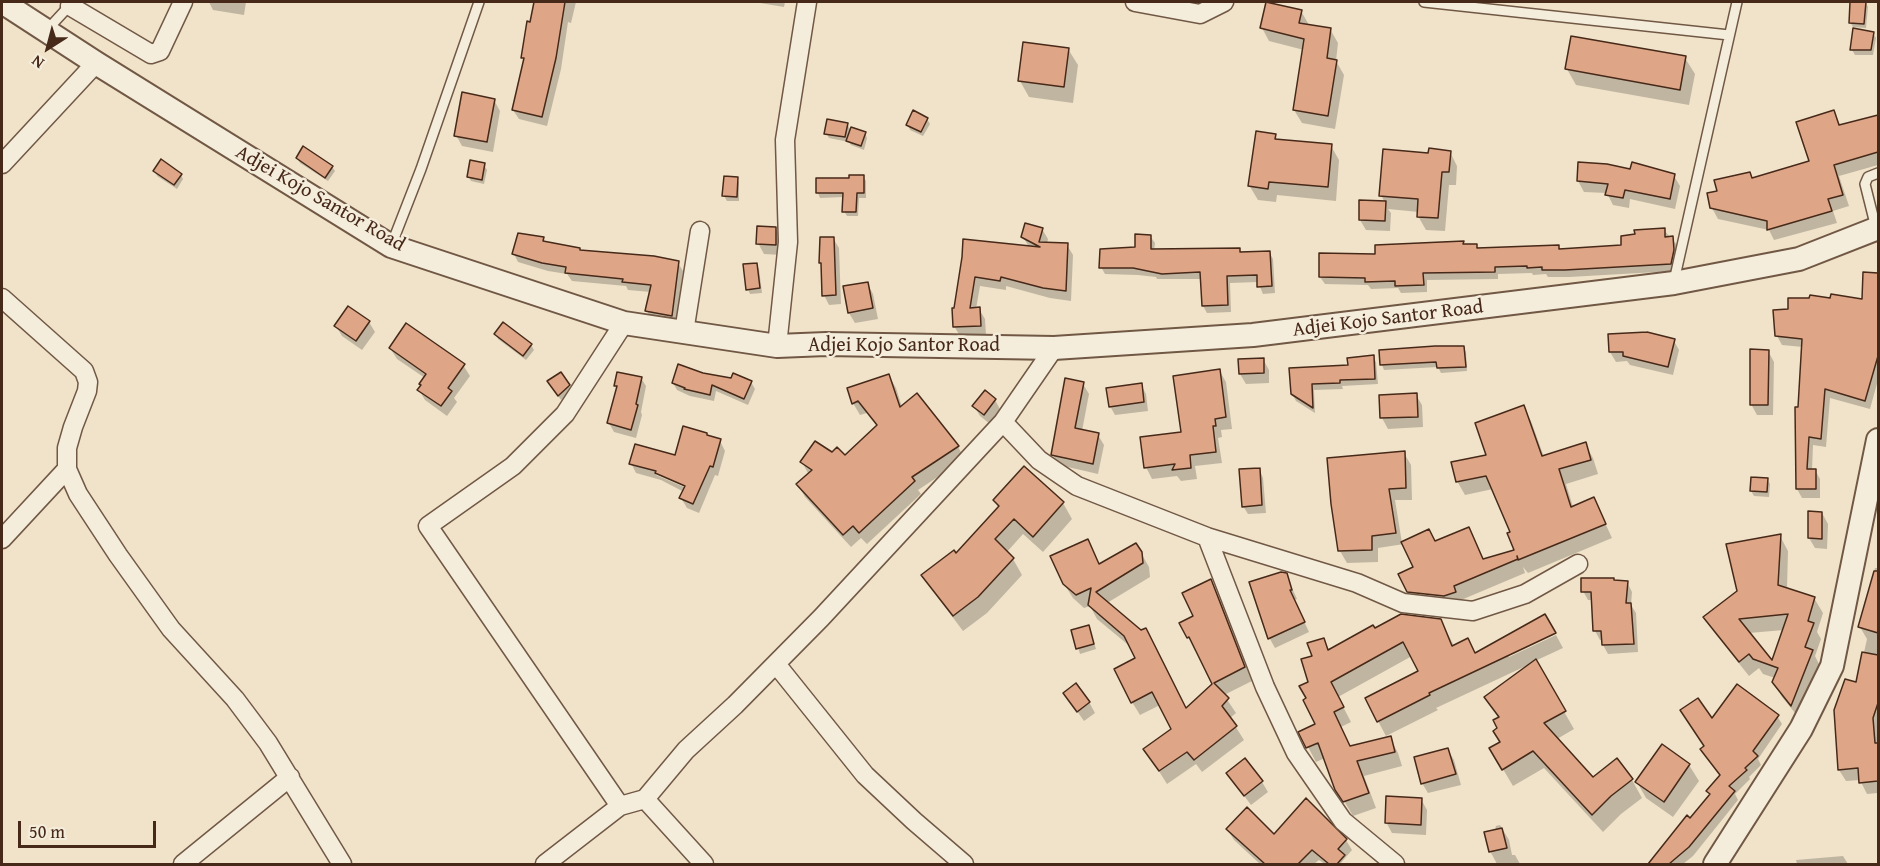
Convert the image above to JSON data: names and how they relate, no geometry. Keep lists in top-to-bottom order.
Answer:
{
  "streets": {
    "street": ["Adjei Kojo Santor Road"]
  },
  "scale_bar": "50 m",
  "north": "bottom left"
}
